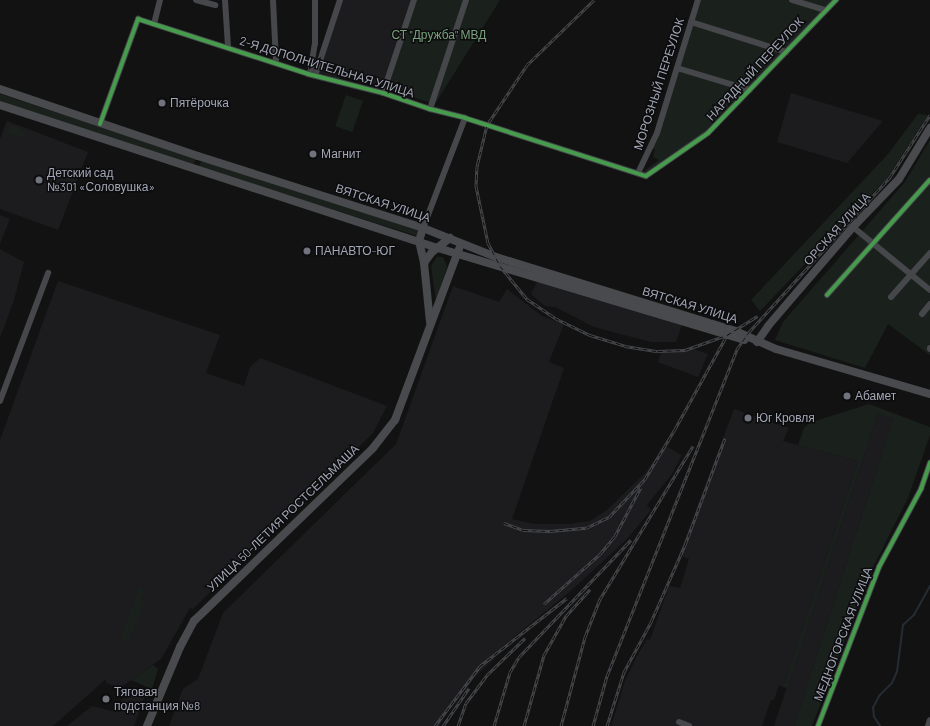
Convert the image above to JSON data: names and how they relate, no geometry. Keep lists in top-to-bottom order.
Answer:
{
  "streets": {
    "main road": ["ВЯТСКАЯ УЛИЦА", "ОРСКАЯ УЛИЦА", "УЛИЦА 50-ЛЕТИЯ РОСТСЕЛЬМАША"],
    "street": [
      "2-Я ДОПОЛНИТЕЛЬНАЯ УЛИЦА",
      "НАРЯДНЫЙ ПЕРЕУЛОК",
      "МОРОЗНЫЙ ПЕРЕУЛОК",
      "МЕДНОГОРСКАЯ УЛИЦА"
    ]
  },
  "crossings": [
    ["2-Я ДОПОЛНИТЕЛЬНАЯ УЛИЦА", "НАРЯДНЫЙ ПЕРЕУЛОК"],
    ["2-Я ДОПОЛНИТЕЛЬНАЯ УЛИЦА", "МОРОЗНЫЙ ПЕРЕУЛОК"],
    ["2-Я ДОПОЛНИТЕЛЬНАЯ УЛИЦА", "ВЯТСКАЯ УЛИЦА"],
    ["ВЯТСКАЯ УЛИЦА", "ОРСКАЯ УЛИЦА"],
    ["ВЯТСКАЯ УЛИЦА", "УЛИЦА 50-ЛЕТИЯ РОСТСЕЛЬМАША"]
  ],
  "parks": ["СТ \"Дружба\" МВД"],
  "places": [
    "Пятёрочка",
    "Магнит",
    "Детский сад №301 «Соловушка»",
    "ПАНАВТО-ЮГ",
    "Абамет",
    "Юг Кровля",
    "Тяговая подстанция №8"
  ]
}
